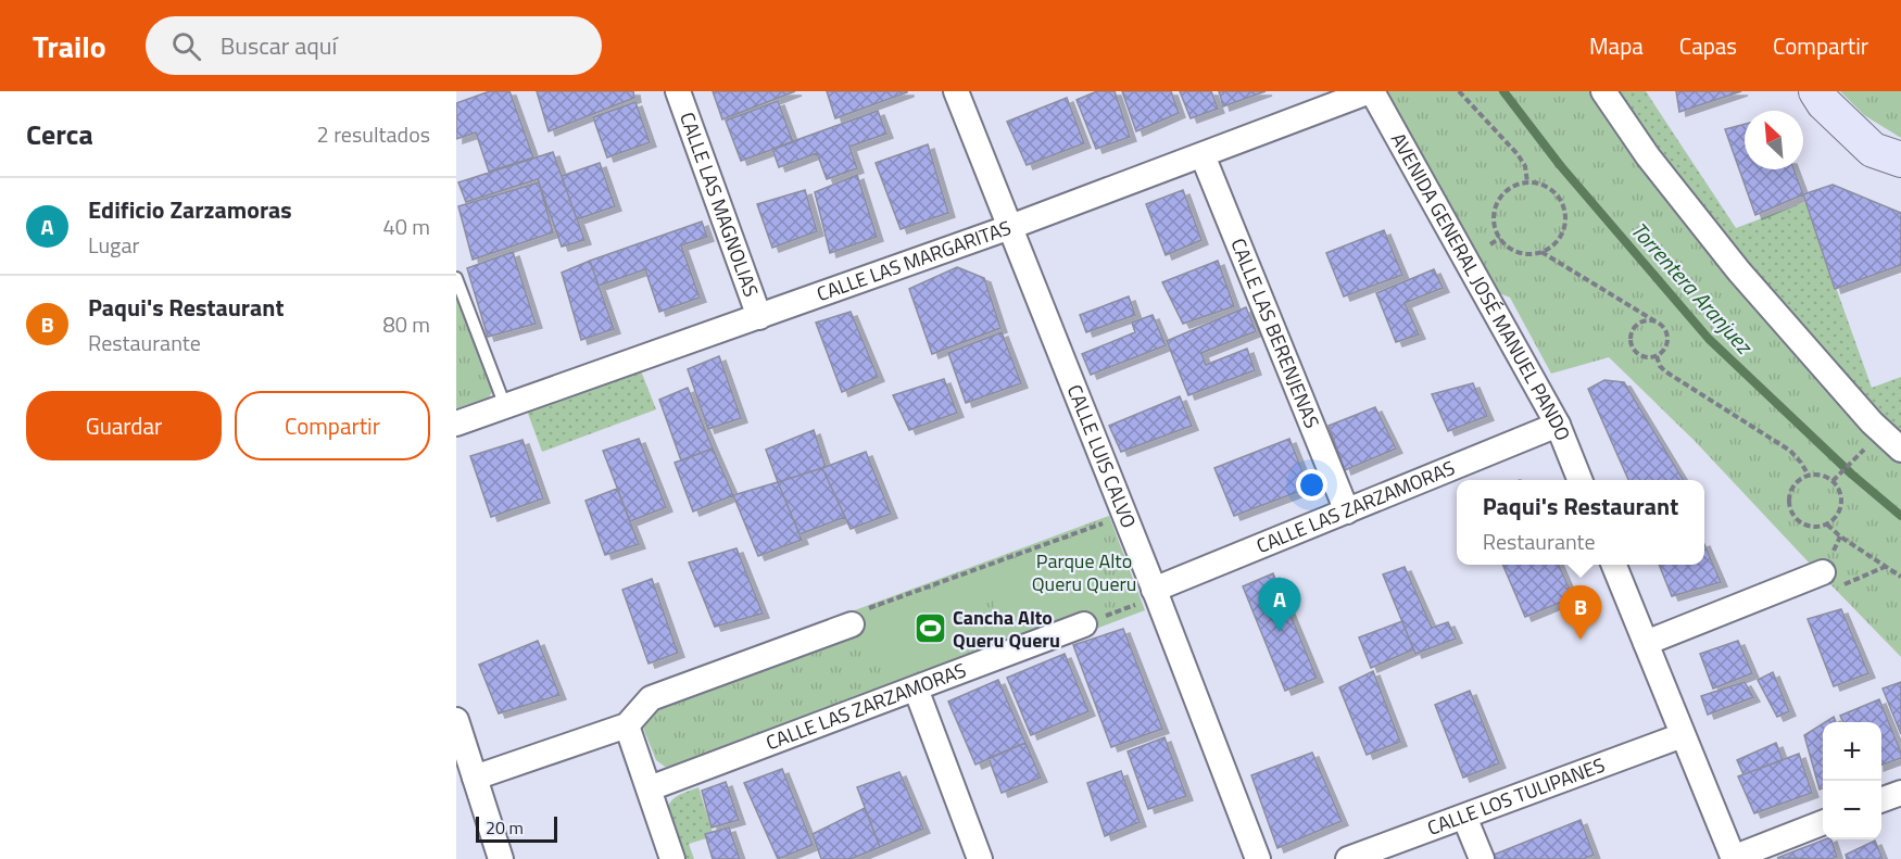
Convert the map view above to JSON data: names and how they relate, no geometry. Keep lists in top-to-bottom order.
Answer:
{
  "streets": {
    "street": [
      "CALLE LAS MAGNOLIAS",
      "CALLE LAS MARGARITAS",
      "AVENIDA GENERAL JOSÉ MANUEL PANDO",
      "CALLE LAS BERENJENAS",
      "CALLE LUIS CALVO",
      "CALLE LAS ZARZAMORAS",
      "CALLE LOS TULIPANES"
    ]
  },
  "crossings": [
    ["CALLE LAS MAGNOLIAS", "CALLE LAS MARGARITAS"],
    ["CALLE LAS MARGARITAS", "AVENIDA GENERAL JOSÉ MANUEL PANDO"],
    ["CALLE LAS MARGARITAS", "CALLE LAS BERENJENAS"],
    ["CALLE LAS MARGARITAS", "CALLE LUIS CALVO"],
    ["AVENIDA GENERAL JOSÉ MANUEL PANDO", "CALLE LAS ZARZAMORAS"],
    ["CALLE LAS BERENJENAS", "CALLE LAS ZARZAMORAS"],
    ["CALLE LUIS CALVO", "CALLE LAS ZARZAMORAS"]
  ],
  "water": ["Torrentera Aranjuez"],
  "parks": ["Parque Alto Queru Queru"],
  "places": {
    "sports": ["Cancha Alto Queru Queru"]
  },
  "scale_bar": "20 m",
  "north": "top left",
  "page": {
    "header": "Trailo",
    "search": "Buscar aquí",
    "nav": ["Mapa", "Capas", "Compartir"],
    "heading": ["Cerca", "2 resultados"],
    "list": [
      {
        "mark": "A",
        "name": "Edificio Zarzamoras",
        "note": "Lugar",
        "value": "40 m"
      },
      {
        "mark": "B",
        "name": "Paqui's Restaurant",
        "note": "Restaurante",
        "value": "80 m"
      }
    ],
    "buttons": ["Guardar", "Compartir"],
    "popup": ["Paqui's Restaurant", "Restaurante"],
    "pins": ["A", "B"],
    "map_buttons": ["+", "−"],
    "scale": "20 m"
  }
}
